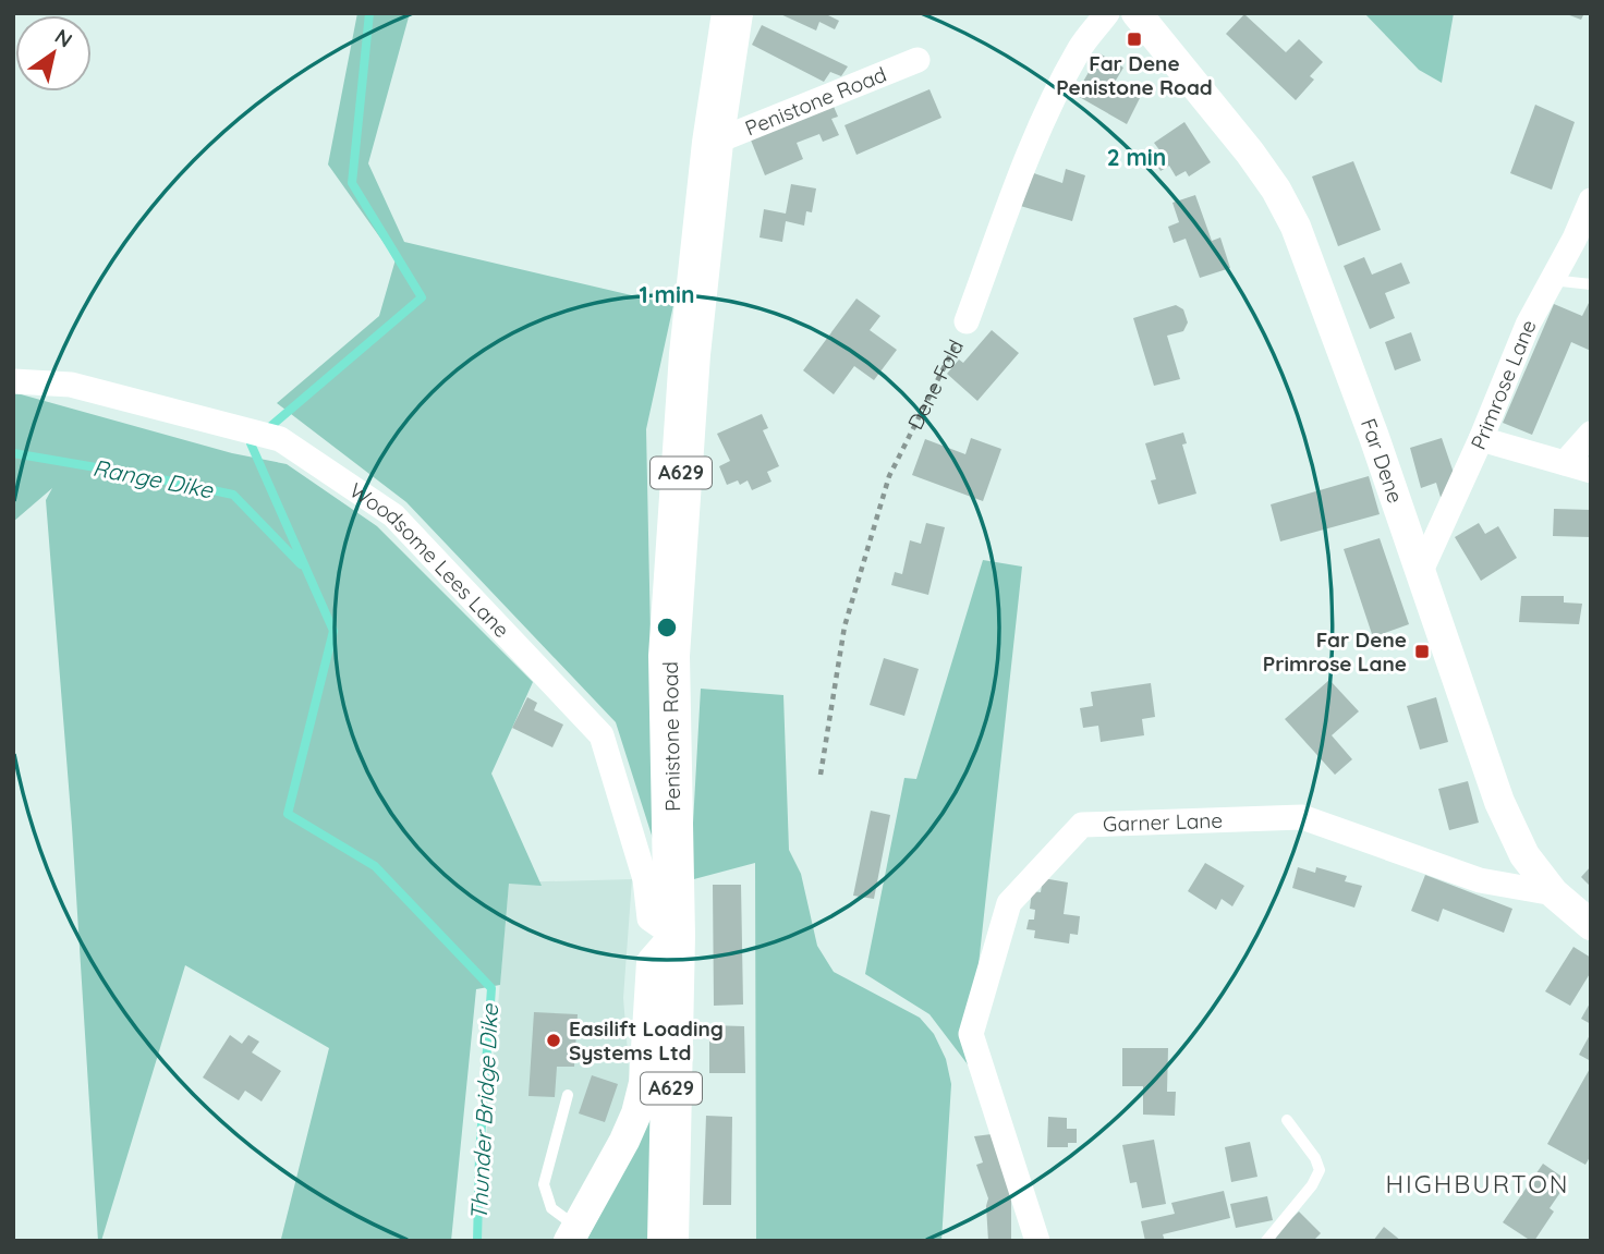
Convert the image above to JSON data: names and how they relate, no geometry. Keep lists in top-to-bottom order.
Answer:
{
  "streets": {
    "highway": ["Penistone Road", "A629"],
    "street": [
      "Dene Fold",
      "Primrose Lane",
      "Far Dene",
      "Woodsome Lees Lane",
      "Garner Lane"
    ]
  },
  "crossings": [
    ["Penistone Road", "Woodsome Lees Lane"],
    ["Primrose Lane", "Far Dene"],
    ["Far Dene", "Garner Lane"]
  ],
  "districts": ["HIGHBURTON"],
  "water": ["Range Dike", "Thunder Bridge Dike"],
  "places": {
    "transit": ["Far Dene Penistone Road", "Far Dene Primrose Lane"],
    "other": ["Easilift Loading Systems Ltd"]
  },
  "north": "top right",
  "rings": ["2 min", "1 min"]
}
